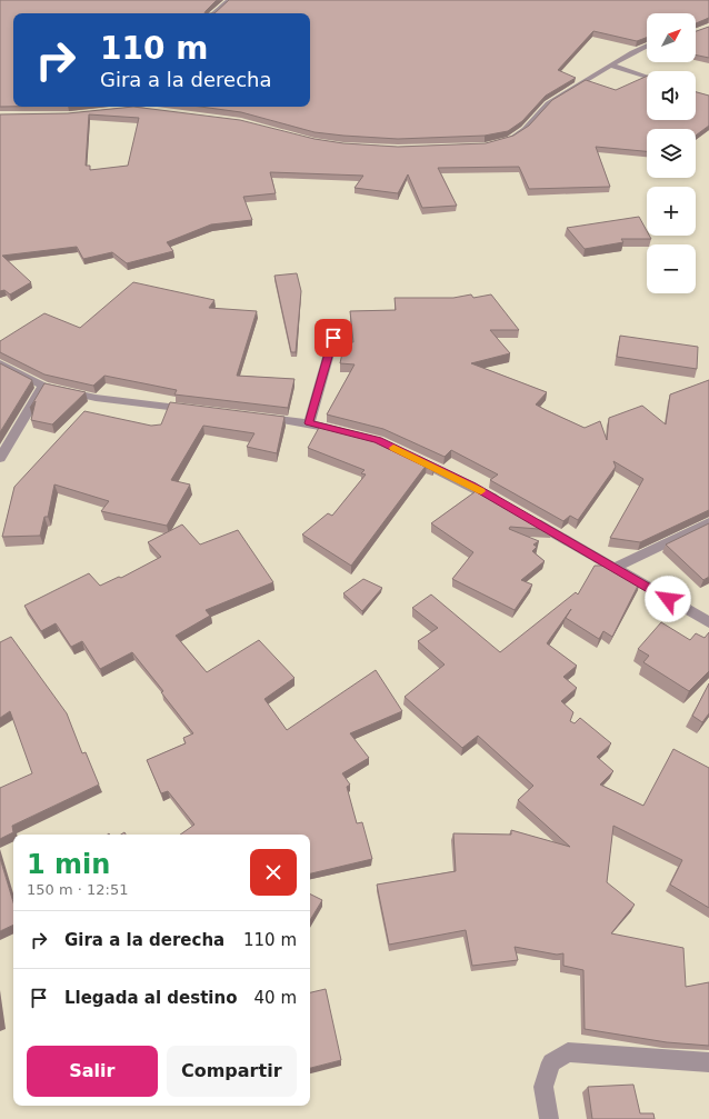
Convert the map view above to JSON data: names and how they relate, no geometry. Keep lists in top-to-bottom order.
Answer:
{
  "north": "top right",
  "page": {
    "map_buttons": ["+", "−"],
    "turn": ["110 m", "Gira a la derecha"],
    "heading": ["1 min", "150 m · 12:51"],
    "list": [
      {
        "name": "Gira a la derecha",
        "value": "110 m"
      },
      {
        "name": "Llegada al destino",
        "value": "40 m"
      }
    ],
    "buttons": ["Salir", "Compartir"]
  }
}
